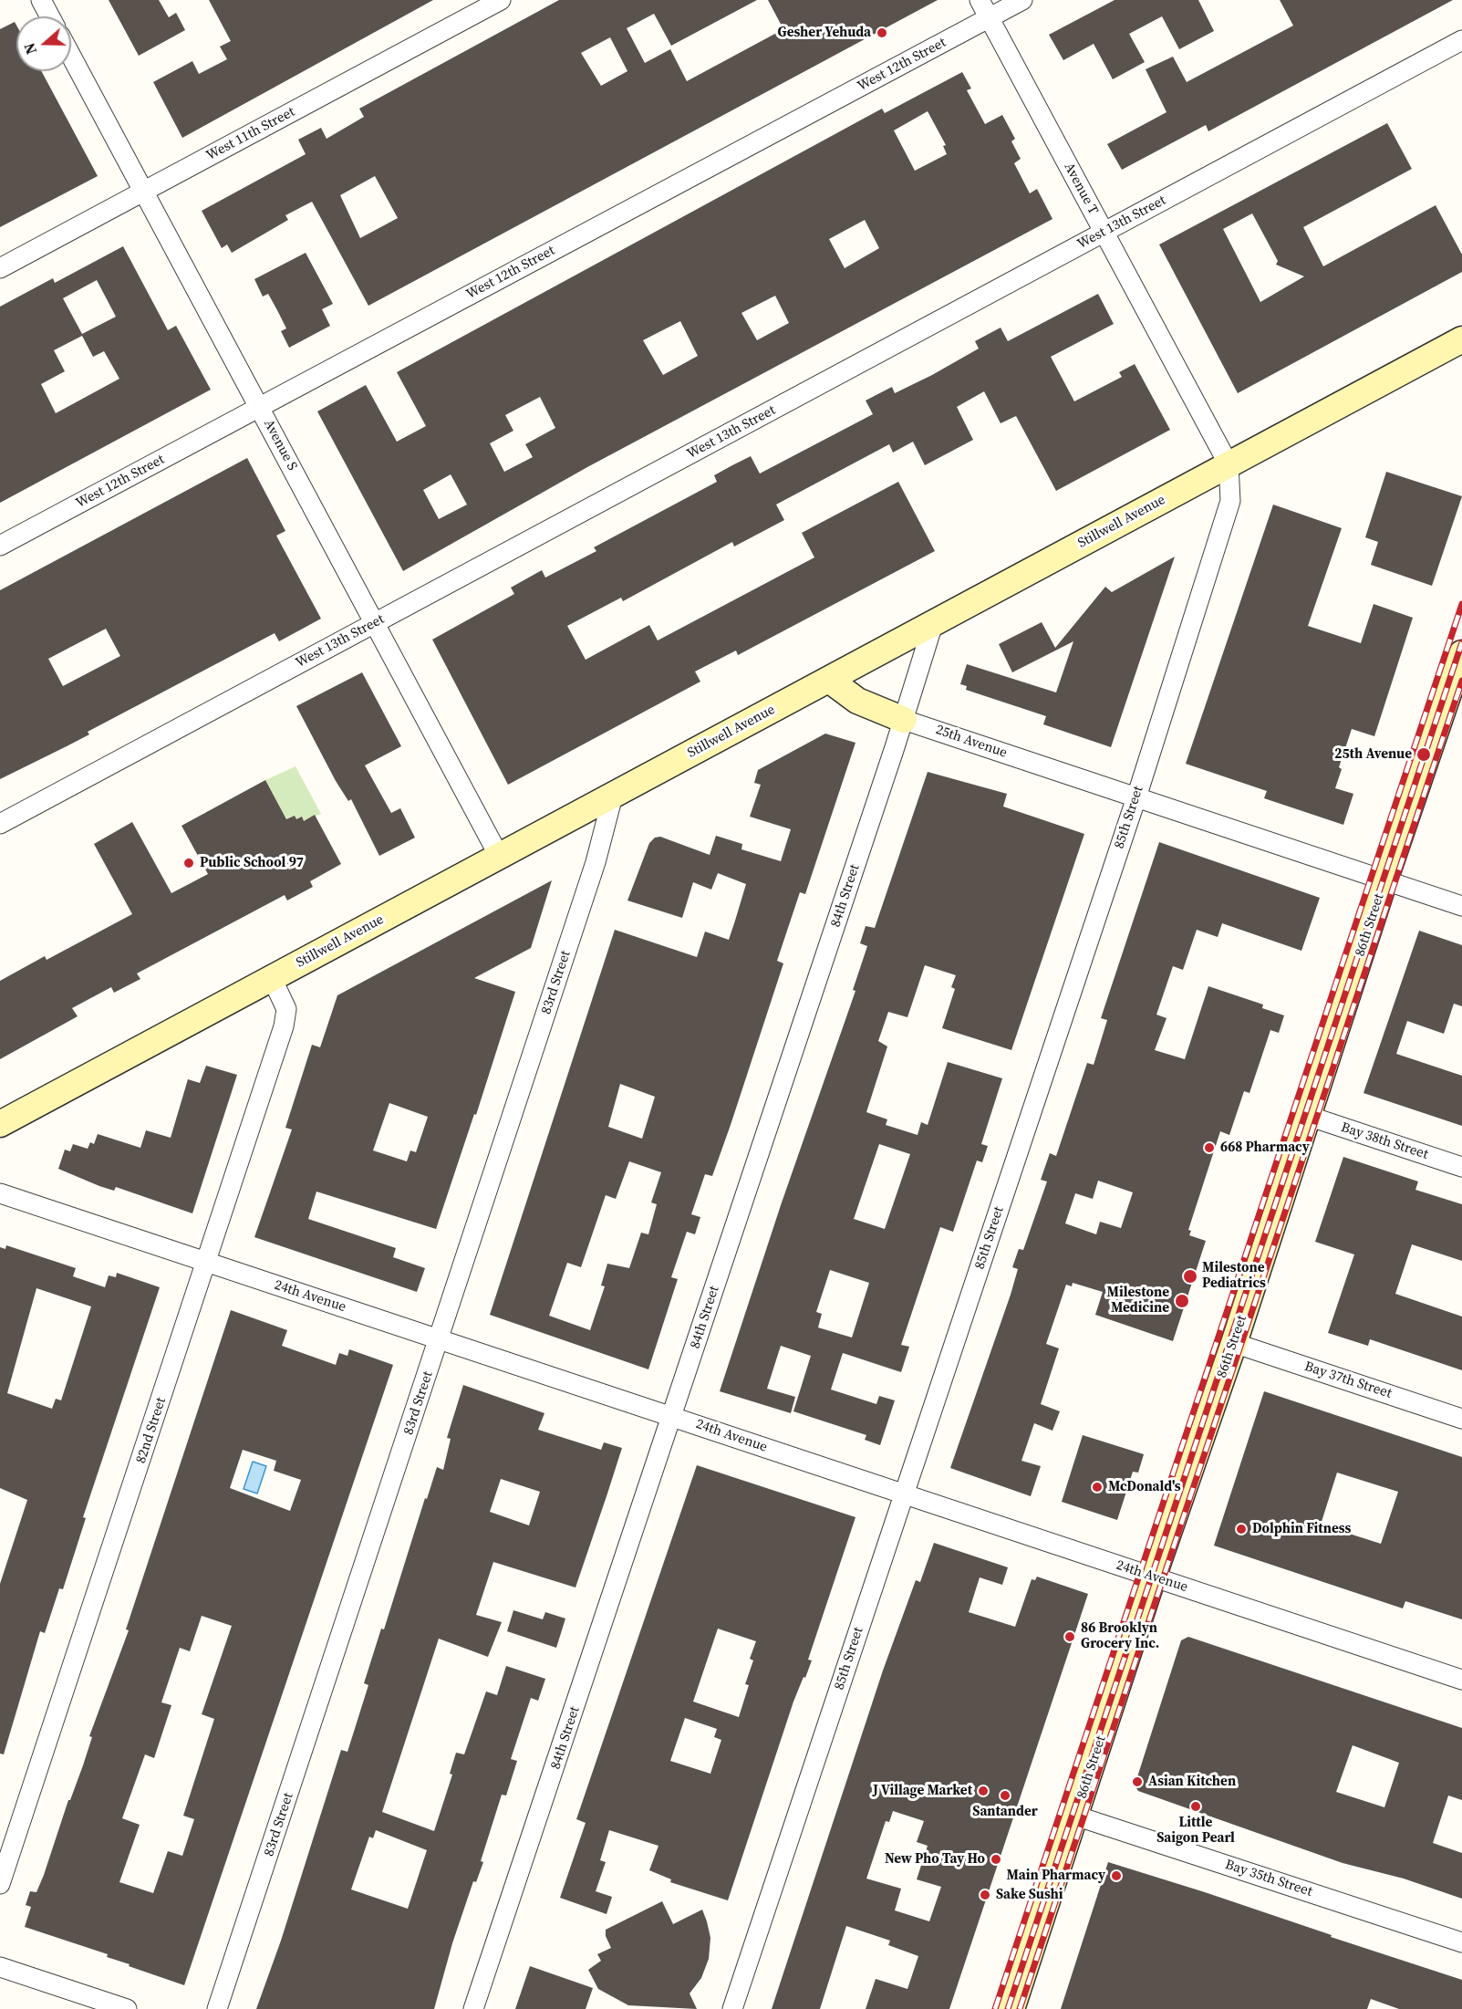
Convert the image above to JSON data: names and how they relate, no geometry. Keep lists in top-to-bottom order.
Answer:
{
  "streets": {
    "main road": ["Stillwell Avenue", "25th Avenue", "86th Street"],
    "street": [
      "West 12th Street",
      "West 11th Street",
      "Avenue T",
      "West 13th Street",
      "Avenue S",
      "85th Street",
      "84th Street",
      "83rd Street",
      "Bay 38th Street",
      "24th Avenue",
      "Bay 37th Street",
      "82nd Street",
      "Bay 35th Street"
    ]
  },
  "crossings": [
    ["West 12th Street", "Avenue T"],
    ["West 12th Street", "Avenue S"],
    ["West 11th Street", "Avenue S"],
    ["Avenue T", "West 13th Street"],
    ["Avenue T", "Stillwell Avenue"],
    ["Avenue T", "85th Street"],
    ["West 13th Street", "Avenue S"],
    ["Avenue S", "Stillwell Avenue"],
    ["Stillwell Avenue", "25th Avenue"],
    ["Stillwell Avenue", "85th Street"],
    ["Stillwell Avenue", "84th Street"],
    ["Stillwell Avenue", "83rd Street"],
    ["Stillwell Avenue", "82nd Street"],
    ["25th Avenue", "85th Street"],
    ["25th Avenue", "84th Street"],
    ["25th Avenue", "86th Street"],
    ["85th Street", "24th Avenue"],
    ["84th Street", "24th Avenue"],
    ["86th Street", "Bay 38th Street"],
    ["86th Street", "24th Avenue"],
    ["86th Street", "Bay 37th Street"],
    ["86th Street", "Bay 35th Street"],
    ["83rd Street", "24th Avenue"],
    ["24th Avenue", "82nd Street"]
  ],
  "places": [
    "Gesher Yehuda",
    "25th Avenue",
    "Public School 97",
    "668 Pharmacy",
    "Milestone Pediatrics",
    "Milestone Medicine",
    "McDonald's",
    "Dolphin Fitness",
    "86 Brooklyn Grocery Inc.",
    "Asian Kitchen",
    "J Village Market",
    "Santander",
    "Little Saigon Pearl",
    "New Pho Tay Ho",
    "Main Pharmacy",
    "Sake Sushi"
  ],
  "north": "left"
}
